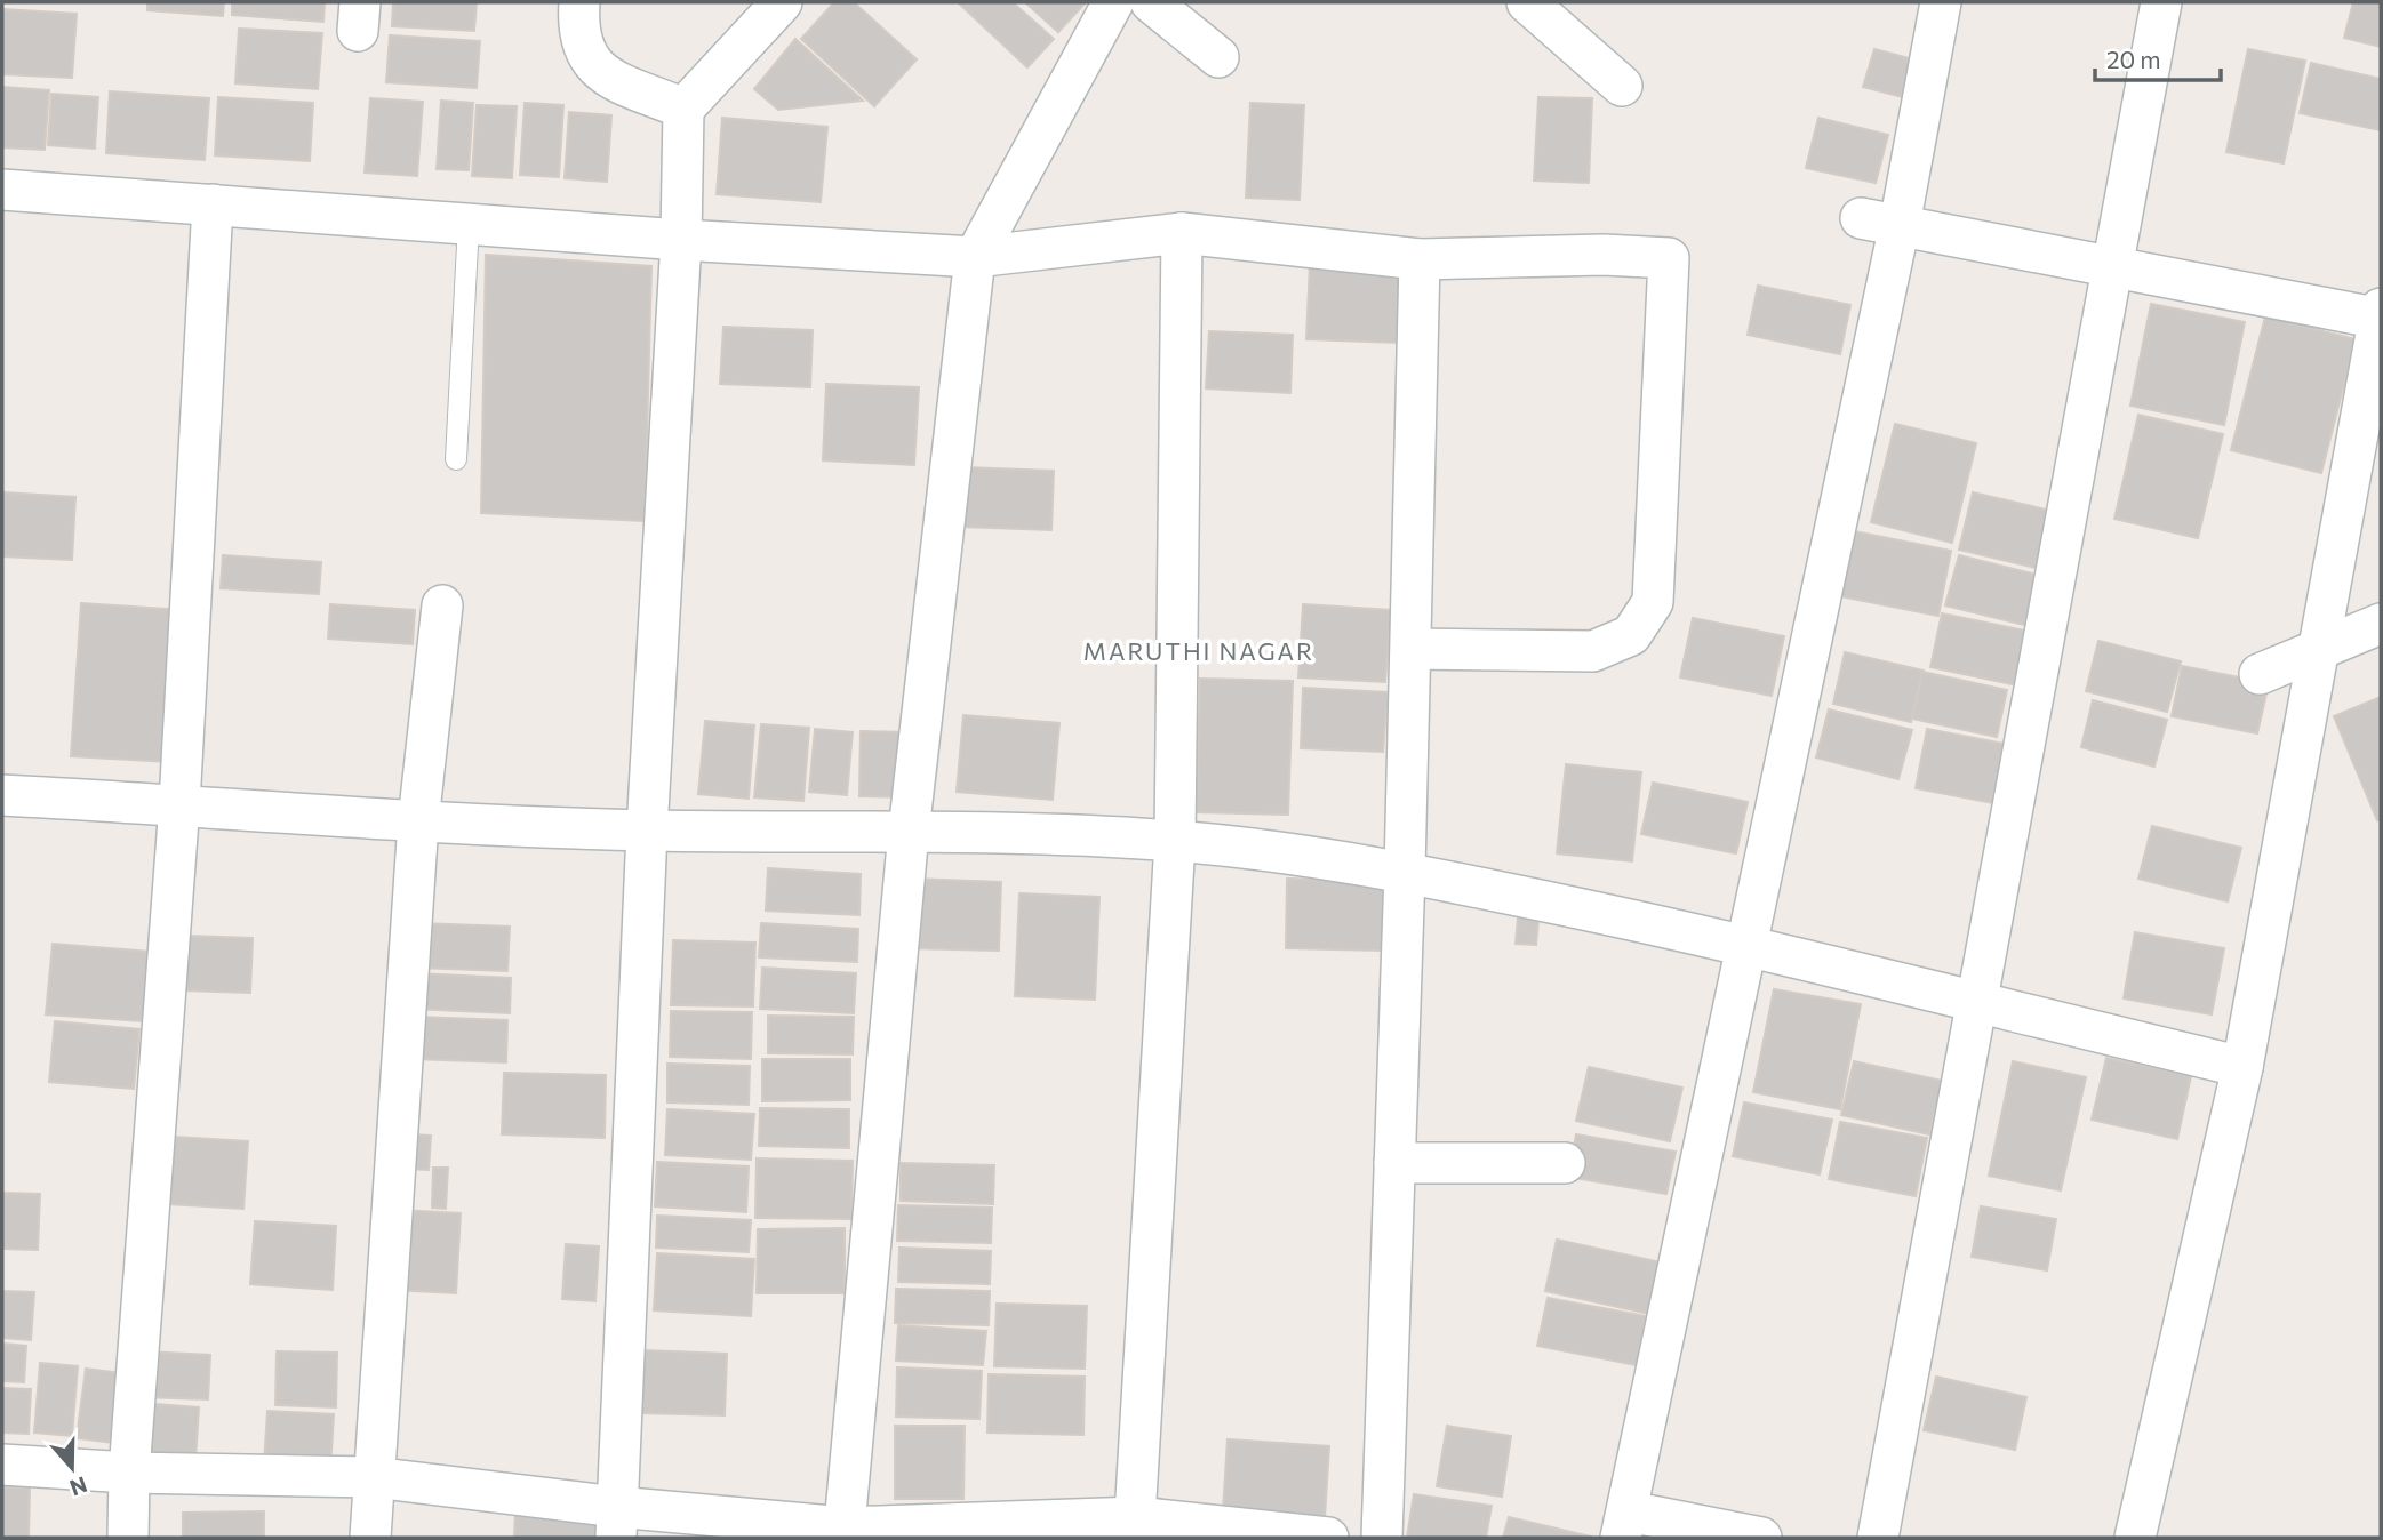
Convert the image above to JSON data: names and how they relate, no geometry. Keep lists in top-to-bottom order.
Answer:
{
  "districts": ["MARUTHI NAGAR"],
  "scale_bar": "20 m",
  "north": "bottom"
}
